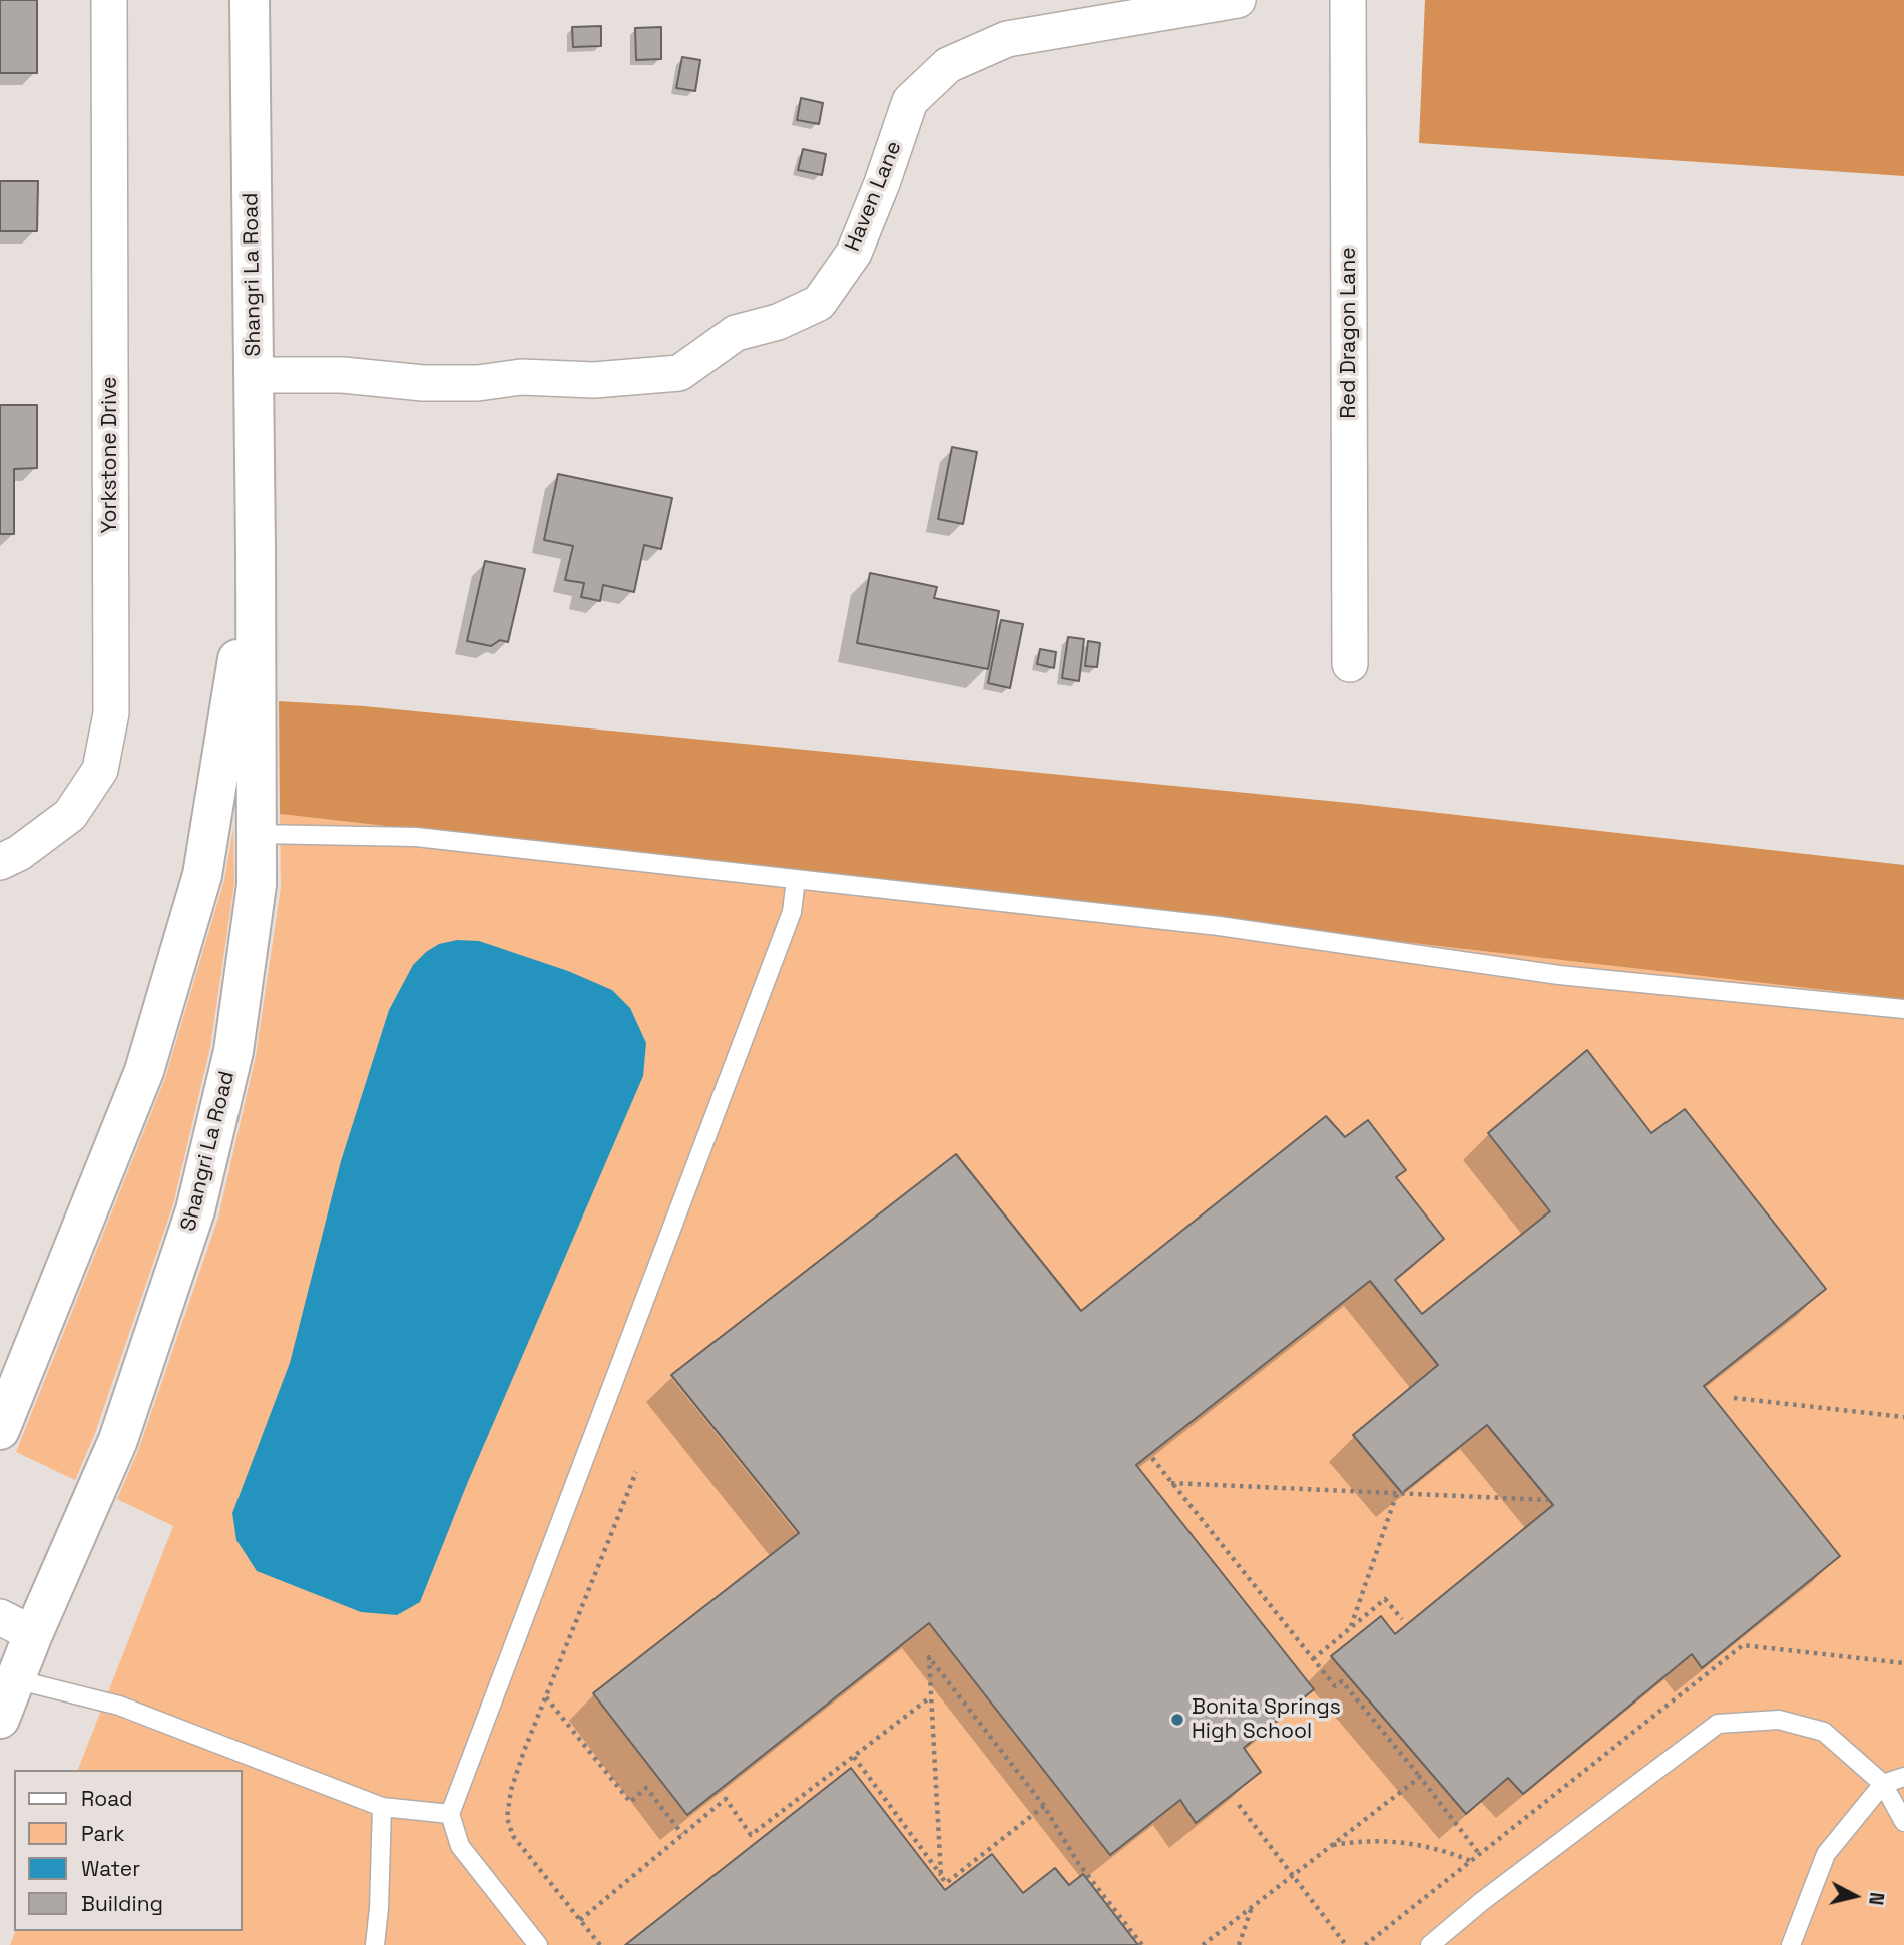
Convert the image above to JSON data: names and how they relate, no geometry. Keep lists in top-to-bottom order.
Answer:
{
  "streets": {
    "street": [
      "Haven Lane",
      "Shangri La Road",
      "Red Dragon Lane",
      "Yorkstone Drive"
    ]
  },
  "crossings": [
    ["Haven Lane", "Shangri La Road"]
  ],
  "places": ["Bonita Springs High School"],
  "legend": [
    "Road",
    "Park",
    "Water",
    "Building"
  ],
  "north": "right"
}
